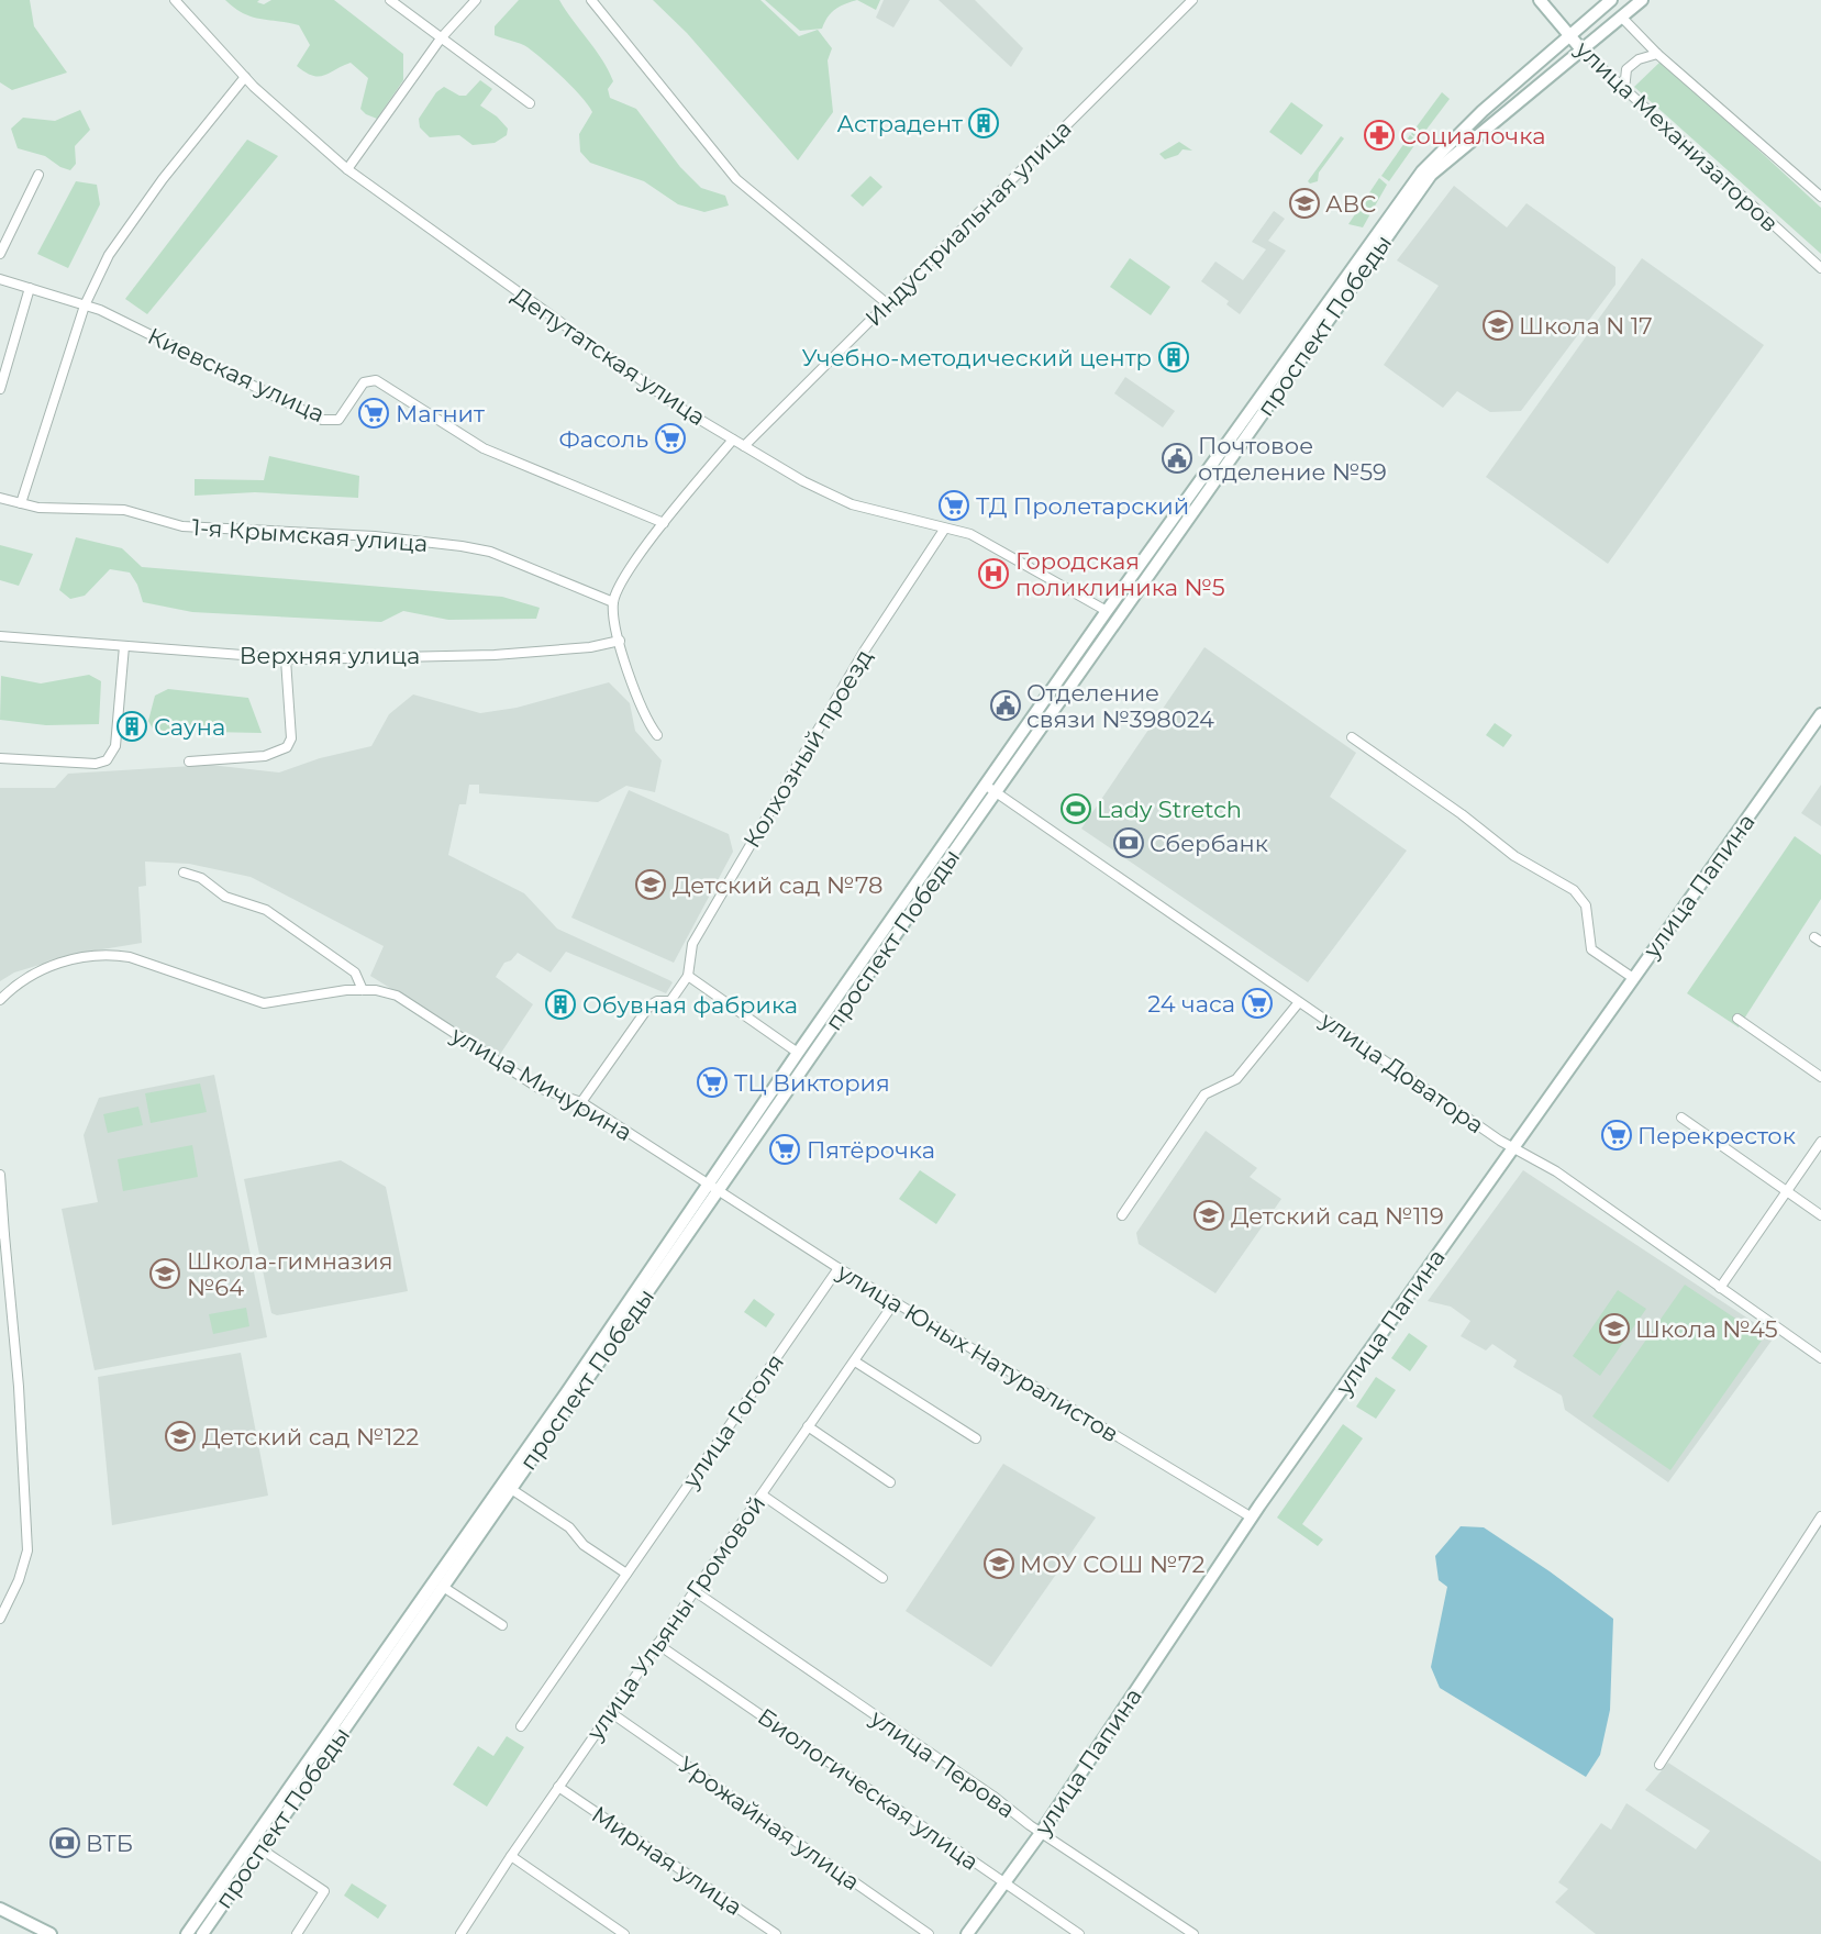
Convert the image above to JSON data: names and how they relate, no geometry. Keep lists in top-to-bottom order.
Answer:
{
  "streets": {
    "main road": ["улица Механизаторов", "проспект Победы", "улица Папина"],
    "street": [
      "Индустриальная улица",
      "Депутатская улица",
      "Киевская улица",
      "1-я Крымская улица",
      "Верхняя улица",
      "Колхозный проезд",
      "улица Доватора",
      "улица Мичурина",
      "улица Юных Натуралистов",
      "улица Гоголя",
      "улица Ульяны Громовой",
      "улица Перова",
      "Биологическая улица",
      "Урожайная улица",
      "Мирная улица"
    ]
  },
  "crossings": [
    ["улица Механизаторов", "проспект Победы"],
    ["Индустриальная улица", "Депутатская улица"],
    ["проспект Победы", "Депутатская улица"],
    ["проспект Победы", "улица Доватора"],
    ["проспект Победы", "улица Мичурина"],
    ["проспект Победы", "улица Юных Натуралистов"],
    ["Депутатская улица", "Колхозный проезд"],
    ["Колхозный проезд", "улица Мичурина"],
    ["улица Папина", "улица Доватора"],
    ["улица Папина", "улица Юных Натуралистов"],
    ["улица Папина", "улица Перова"],
    ["улица Папина", "Биологическая улица"],
    ["улица Мичурина", "улица Юных Натуралистов"],
    ["улица Юных Натуралистов", "улица Гоголя"],
    ["улица Юных Натуралистов", "улица Ульяны Громовой"],
    ["улица Ульяны Громовой", "улица Перова"],
    ["улица Ульяны Громовой", "Биологическая улица"],
    ["улица Ульяны Громовой", "Урожайная улица"],
    ["улица Ульяны Громовой", "Мирная улица"]
  ],
  "places": {
    "building": [
      "Астрадент",
      "Учебно-методический центр",
      "Сауна",
      "Обувная фабрика"
    ],
    "pharmacy": ["Социалочка"],
    "school or university": [
      "АВС",
      "Школа N 17",
      "Детский сад №78",
      "Детский сад №119",
      "Школа-гимназия №64",
      "Школа №45",
      "Детский сад №122",
      "МОУ СОШ №72"
    ],
    "supermarket": [
      "Магнит",
      "Фасоль",
      "ТД Пролетарский",
      "24 часа",
      "ТЦ Виктория",
      "Перекресток",
      "Пятёрочка"
    ],
    "public building": ["Почтовое отделение №59", "Отделение связи №398024"],
    "hospital": ["Городская поликлиника №5"],
    "sports": ["Lady Stretch"],
    "bank": ["Сбербанк", "ВТБ"]
  }
}
